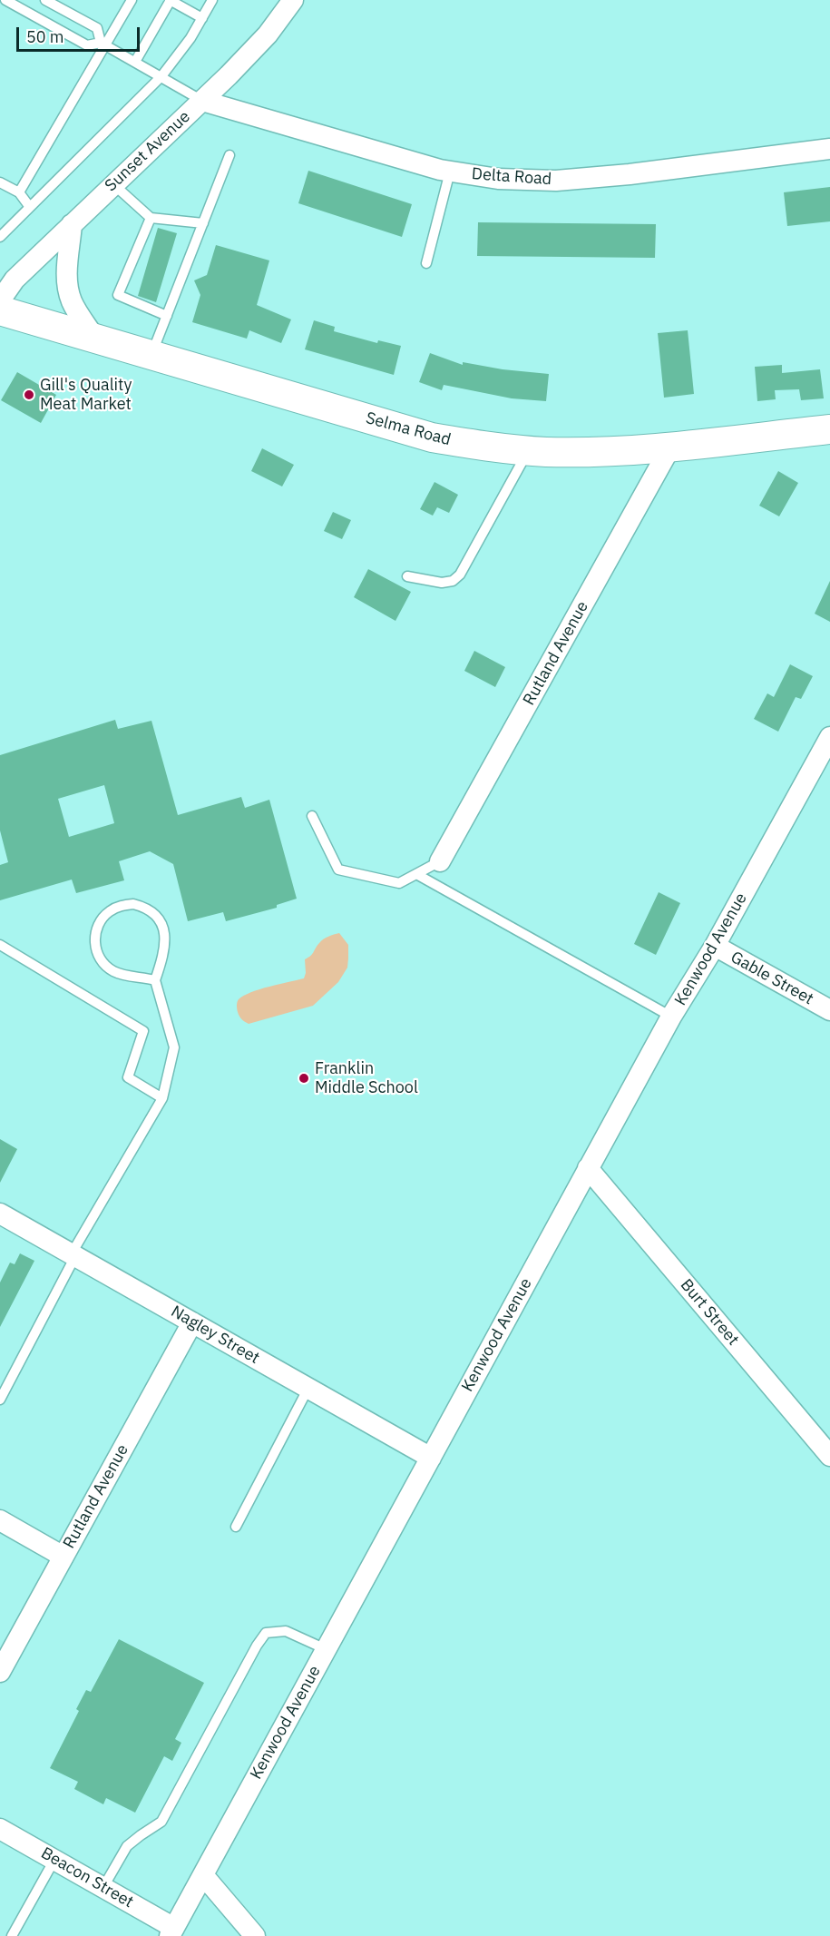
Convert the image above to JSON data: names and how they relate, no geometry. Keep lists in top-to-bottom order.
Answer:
{
  "streets": {
    "street": [
      "Sunset Avenue",
      "Delta Road",
      "Selma Road",
      "Rutland Avenue",
      "Kenwood Avenue",
      "Gable Street",
      "Burt Street",
      "Nagley Street",
      "Beacon Street"
    ]
  },
  "crossings": [
    ["Sunset Avenue", "Delta Road"],
    ["Selma Road", "Rutland Avenue"],
    ["Rutland Avenue", "Nagley Street"],
    ["Kenwood Avenue", "Gable Street"],
    ["Kenwood Avenue", "Burt Street"],
    ["Kenwood Avenue", "Nagley Street"],
    ["Kenwood Avenue", "Beacon Street"]
  ],
  "places": ["Gill's Quality Meat Market", "Franklin Middle School"],
  "scale_bar": "50 m"
}
